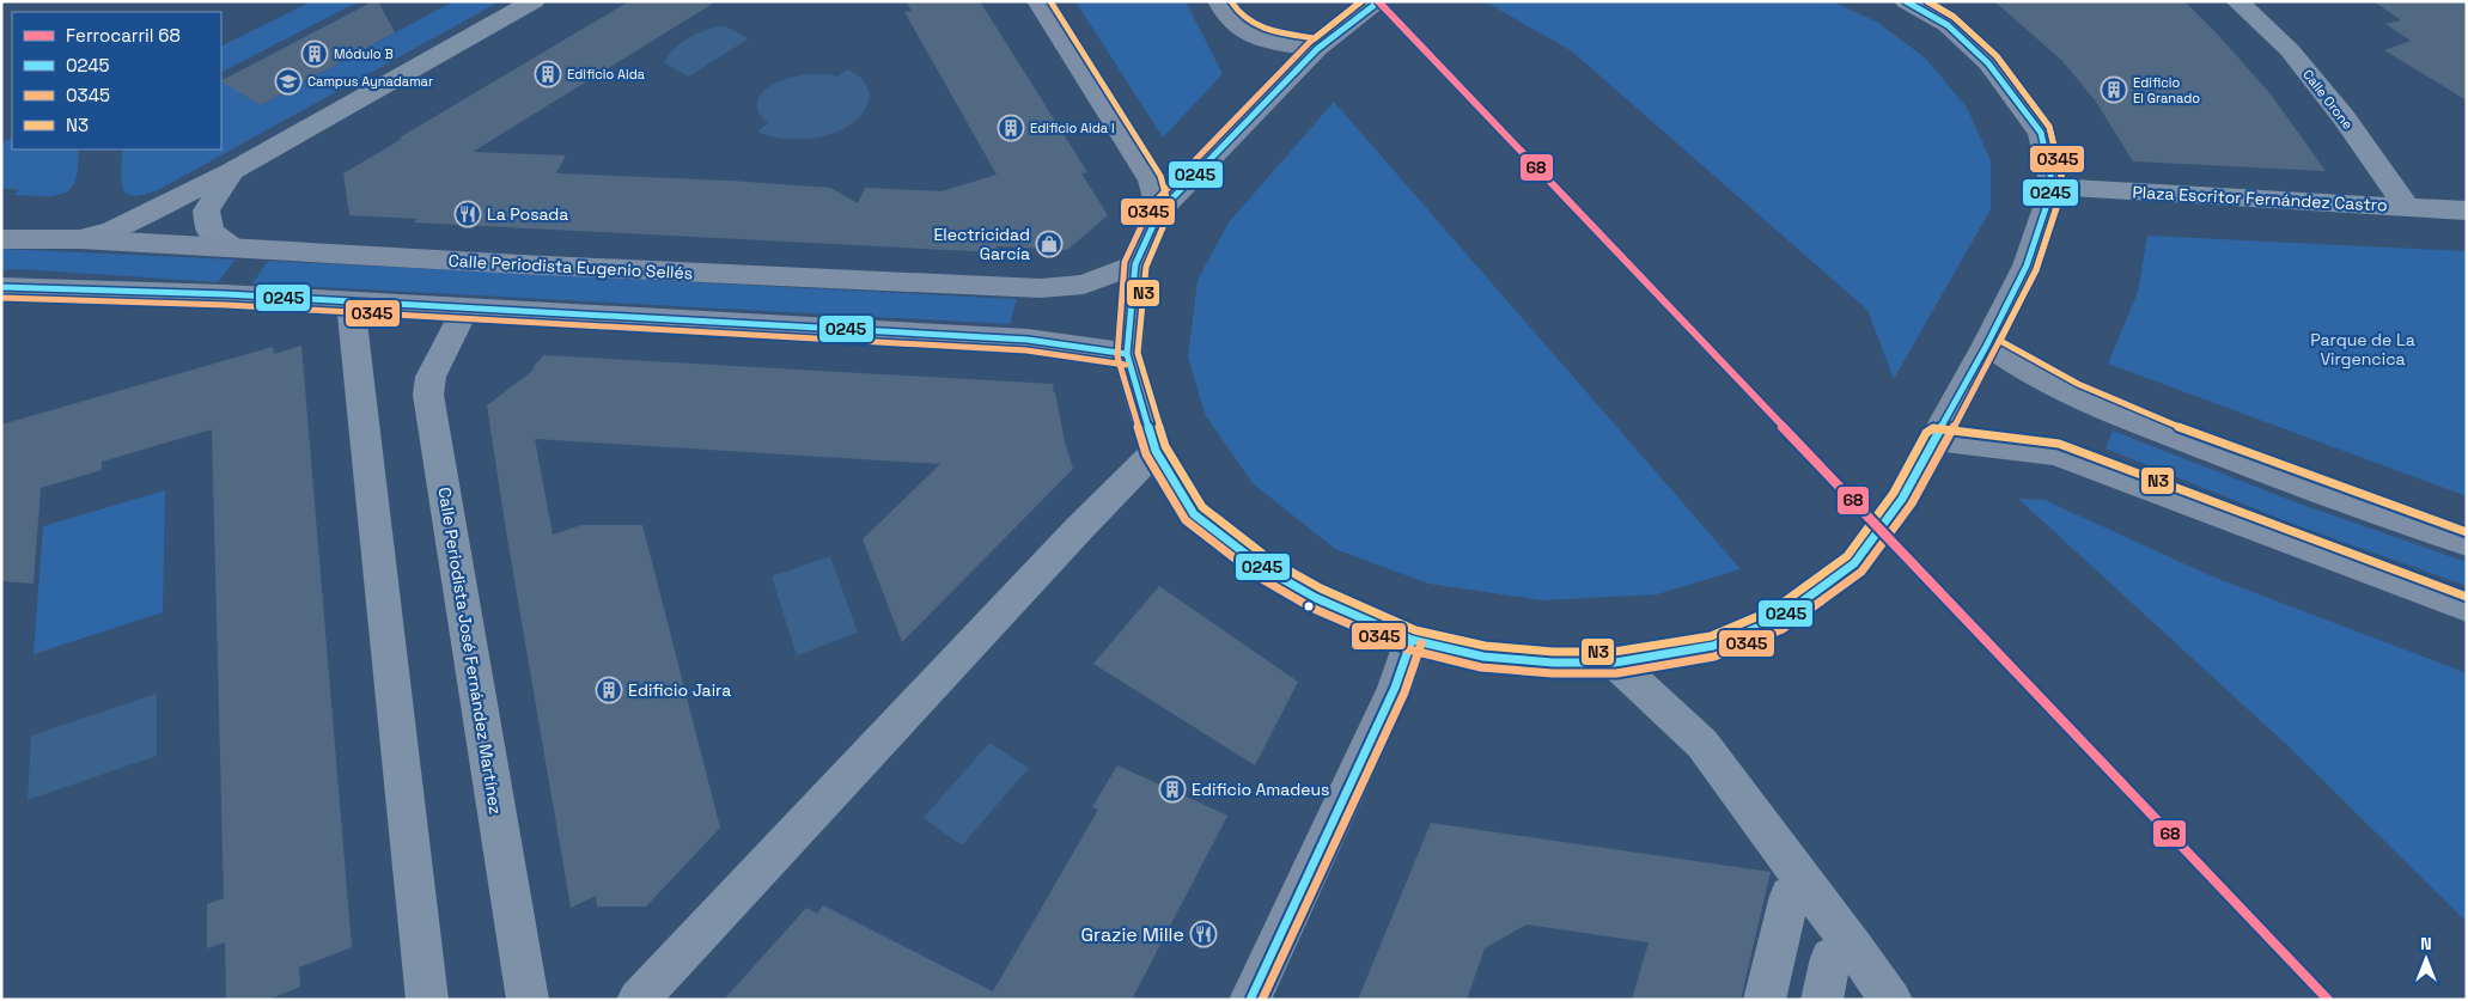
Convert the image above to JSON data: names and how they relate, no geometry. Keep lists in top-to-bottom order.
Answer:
{
  "streets": {
    "main road": ["Calle Periodista Eugenio Sellés"],
    "street": ["Calle Orone", "Plaza Escritor Fernández Castro", "Calle Periodista José Fernández Martínez"]
  },
  "crossings": [
    ["Calle Orone", "Plaza Escritor Fernández Castro"]
  ],
  "parks": ["Parque de La Virgencica"],
  "places": {
    "building": [
      "Módulo B",
      "Edificio Aida",
      "Edificio El Granado",
      "Edificio Aida I",
      "Edificio Jaira",
      "Edificio Amadeus"
    ],
    "school or university": ["Campus Aynadamar"],
    "restaurant": ["La Posada", "Grazie Mille"],
    "shop": ["Electricidad García"]
  },
  "lines": [
    "rail line 68",
    "transit line 0245",
    "transit line 0345",
    "transit line N3"
  ],
  "legend": [
    "Ferrocarril 68",
    "0245",
    "0345",
    "N3"
  ],
  "north": "top"
}
